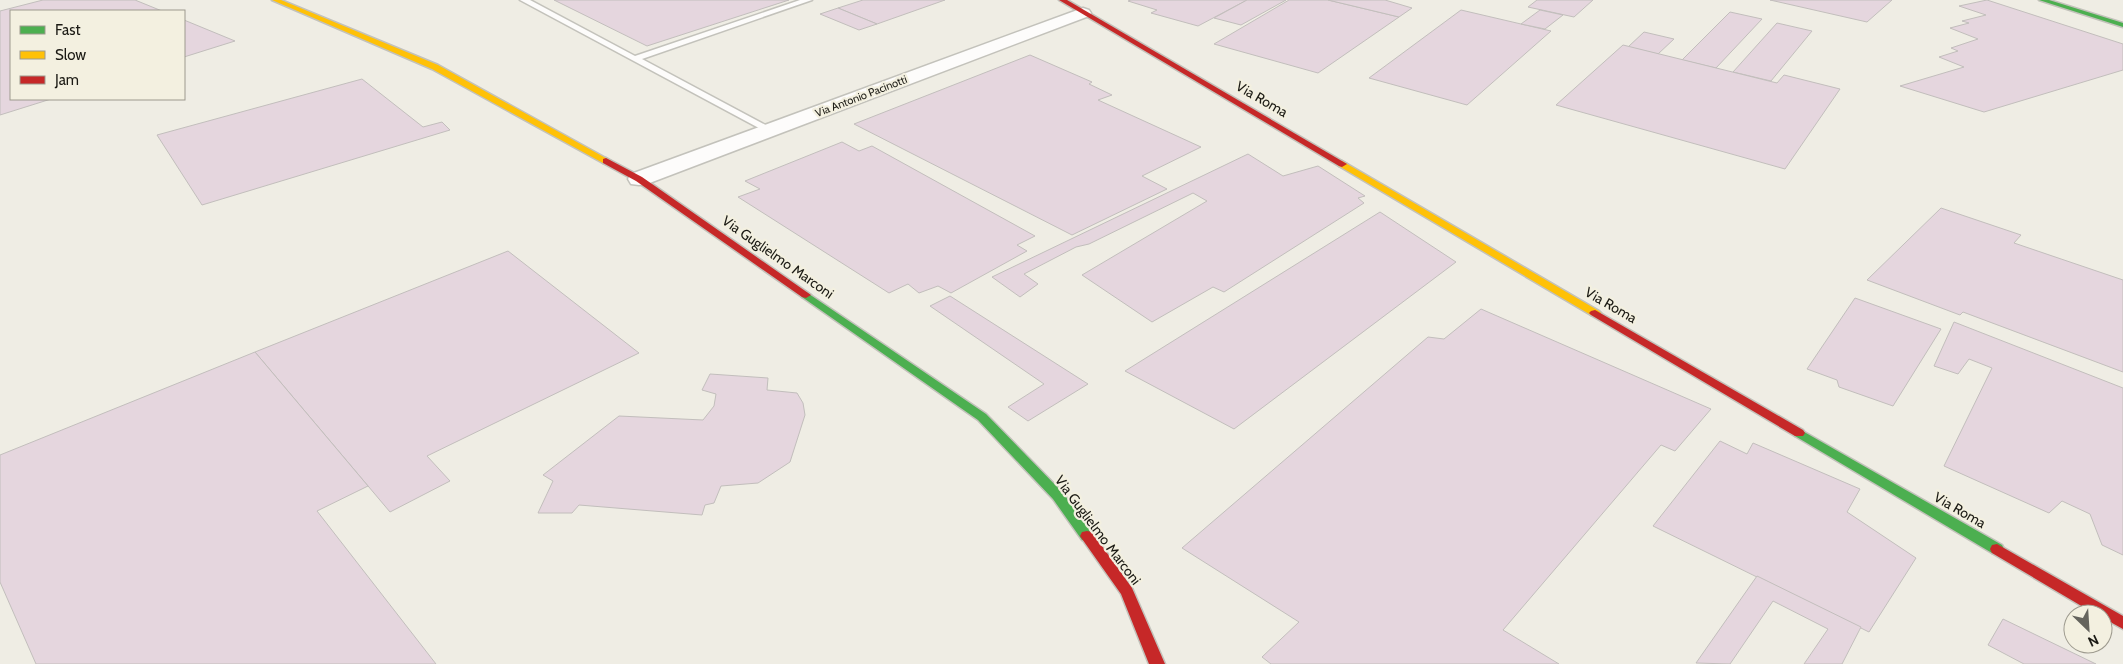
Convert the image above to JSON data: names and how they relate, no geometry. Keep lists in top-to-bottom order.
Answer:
{
  "streets": {
    "street": ["Via Antonio Pacinotti", "Via Roma", "Via Guglielmo Marconi"]
  },
  "crossings": [
    ["Via Antonio Pacinotti", "Via Roma"],
    ["Via Antonio Pacinotti", "Via Guglielmo Marconi"]
  ],
  "legend": ["Fast", "Slow", "Jam"],
  "north": "bottom right"
}
